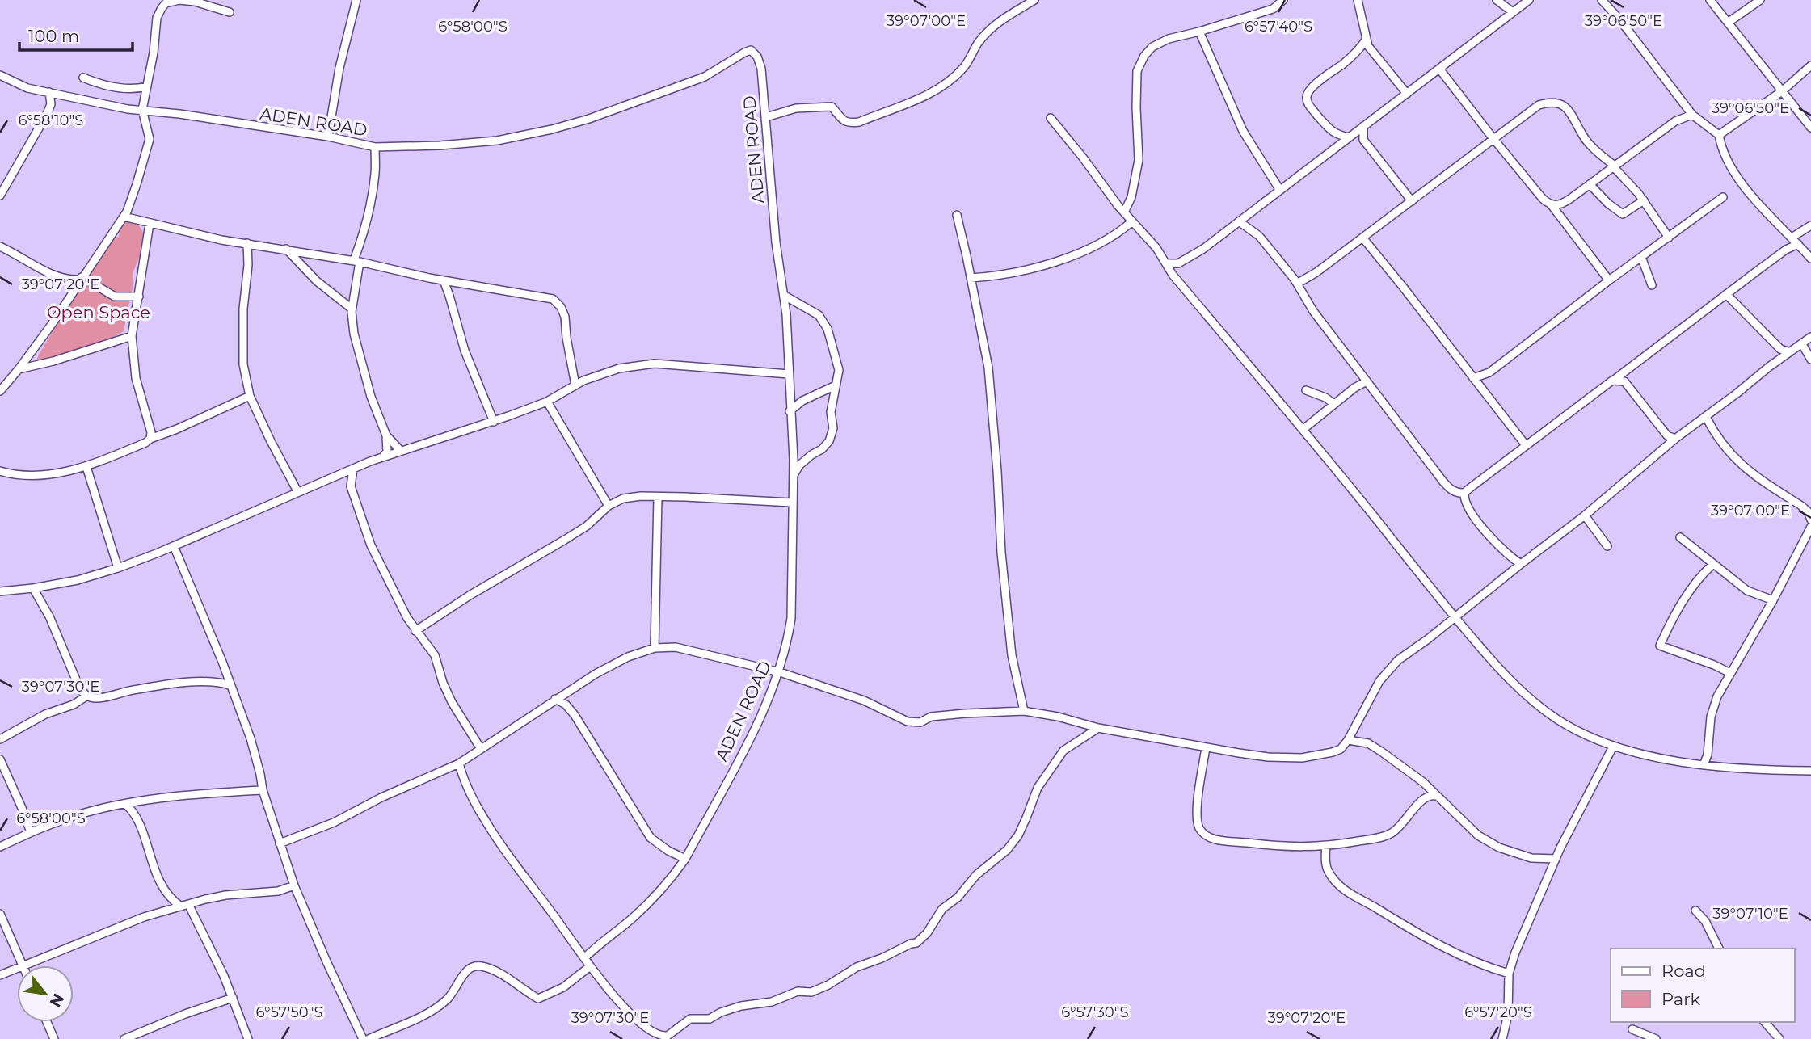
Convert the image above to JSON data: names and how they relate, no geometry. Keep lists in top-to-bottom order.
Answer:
{
  "streets": {
    "street": ["ADEN ROAD"]
  },
  "parks": ["Open Space"],
  "legend": ["Road", "Park"],
  "scale_bar": "100 m",
  "north": "bottom right",
  "coordinates": [
    "39°06'50\"E",
    "39°07'00\"E",
    "6°58'00\"S",
    "6°57'40\"S",
    "6°58'10\"S",
    "39°07'20\"E",
    "39°07'30\"E",
    "39°07'10\"E",
    "6°57'50\"S",
    "6°57'30\"S",
    "6°57'20\"S"
  ]
}
